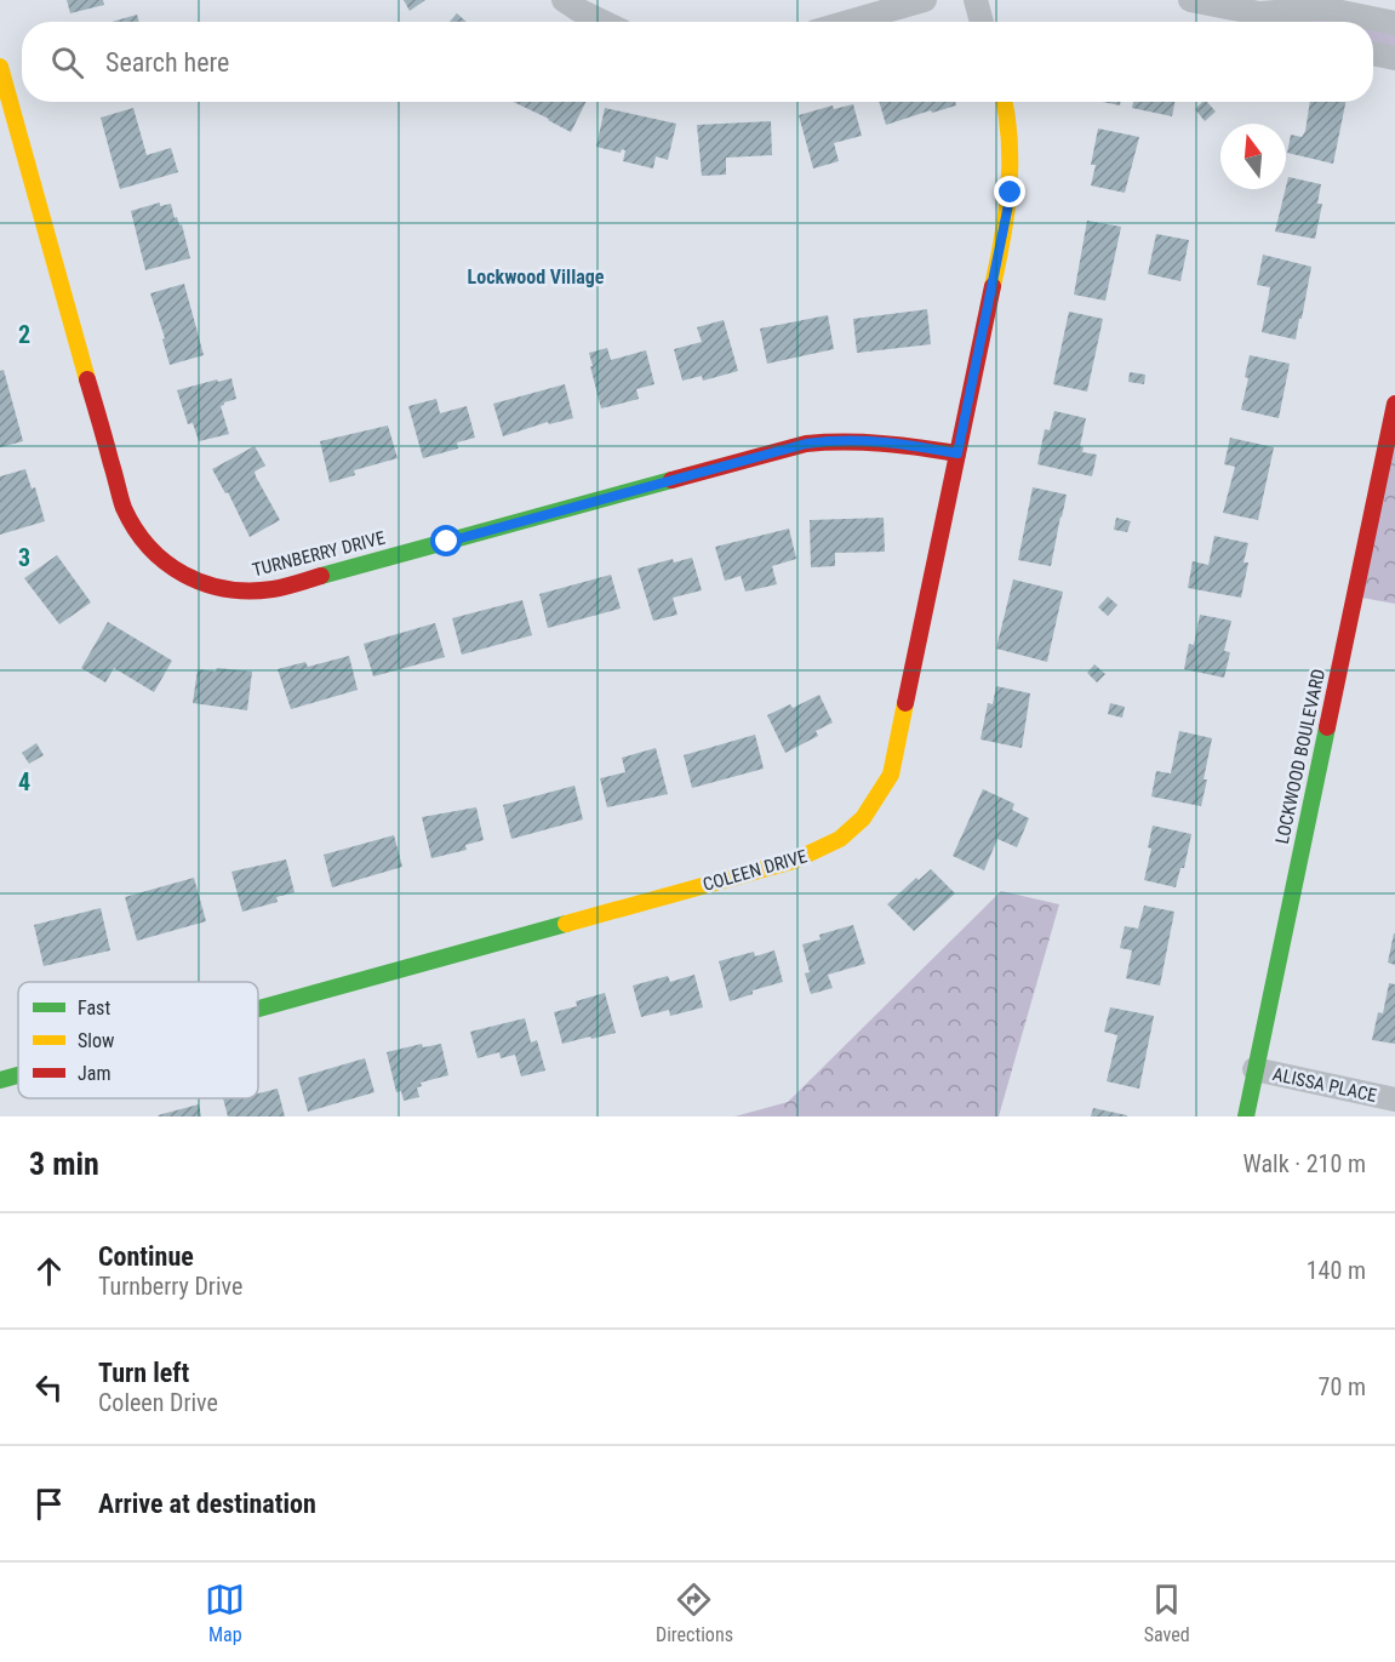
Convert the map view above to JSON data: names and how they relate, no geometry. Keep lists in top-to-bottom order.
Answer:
{
  "streets": {
    "street": [
      "TURNBERRY DRIVE",
      "LOCKWOOD BOULEVARD",
      "COLEEN DRIVE",
      "ALISSA PLACE"
    ]
  },
  "crossings": [
    ["TURNBERRY DRIVE", "COLEEN DRIVE"],
    ["LOCKWOOD BOULEVARD", "ALISSA PLACE"]
  ],
  "districts": ["Lockwood Village"],
  "legend": ["Fast", "Slow", "Jam"],
  "north": "top",
  "page": {
    "search": "Search here",
    "heading": ["3 min", "Walk · 210 m"],
    "list": [
      ["Continue", "Turnberry Drive", "140 m"],
      ["Turn left", "Coleen Drive", "70 m"],
      "Arrive at destination"
    ],
    "nav": ["Map", "Directions", "Saved"]
  },
  "grid": {
    "rows": ["2", "3", "4"]
  }
}
